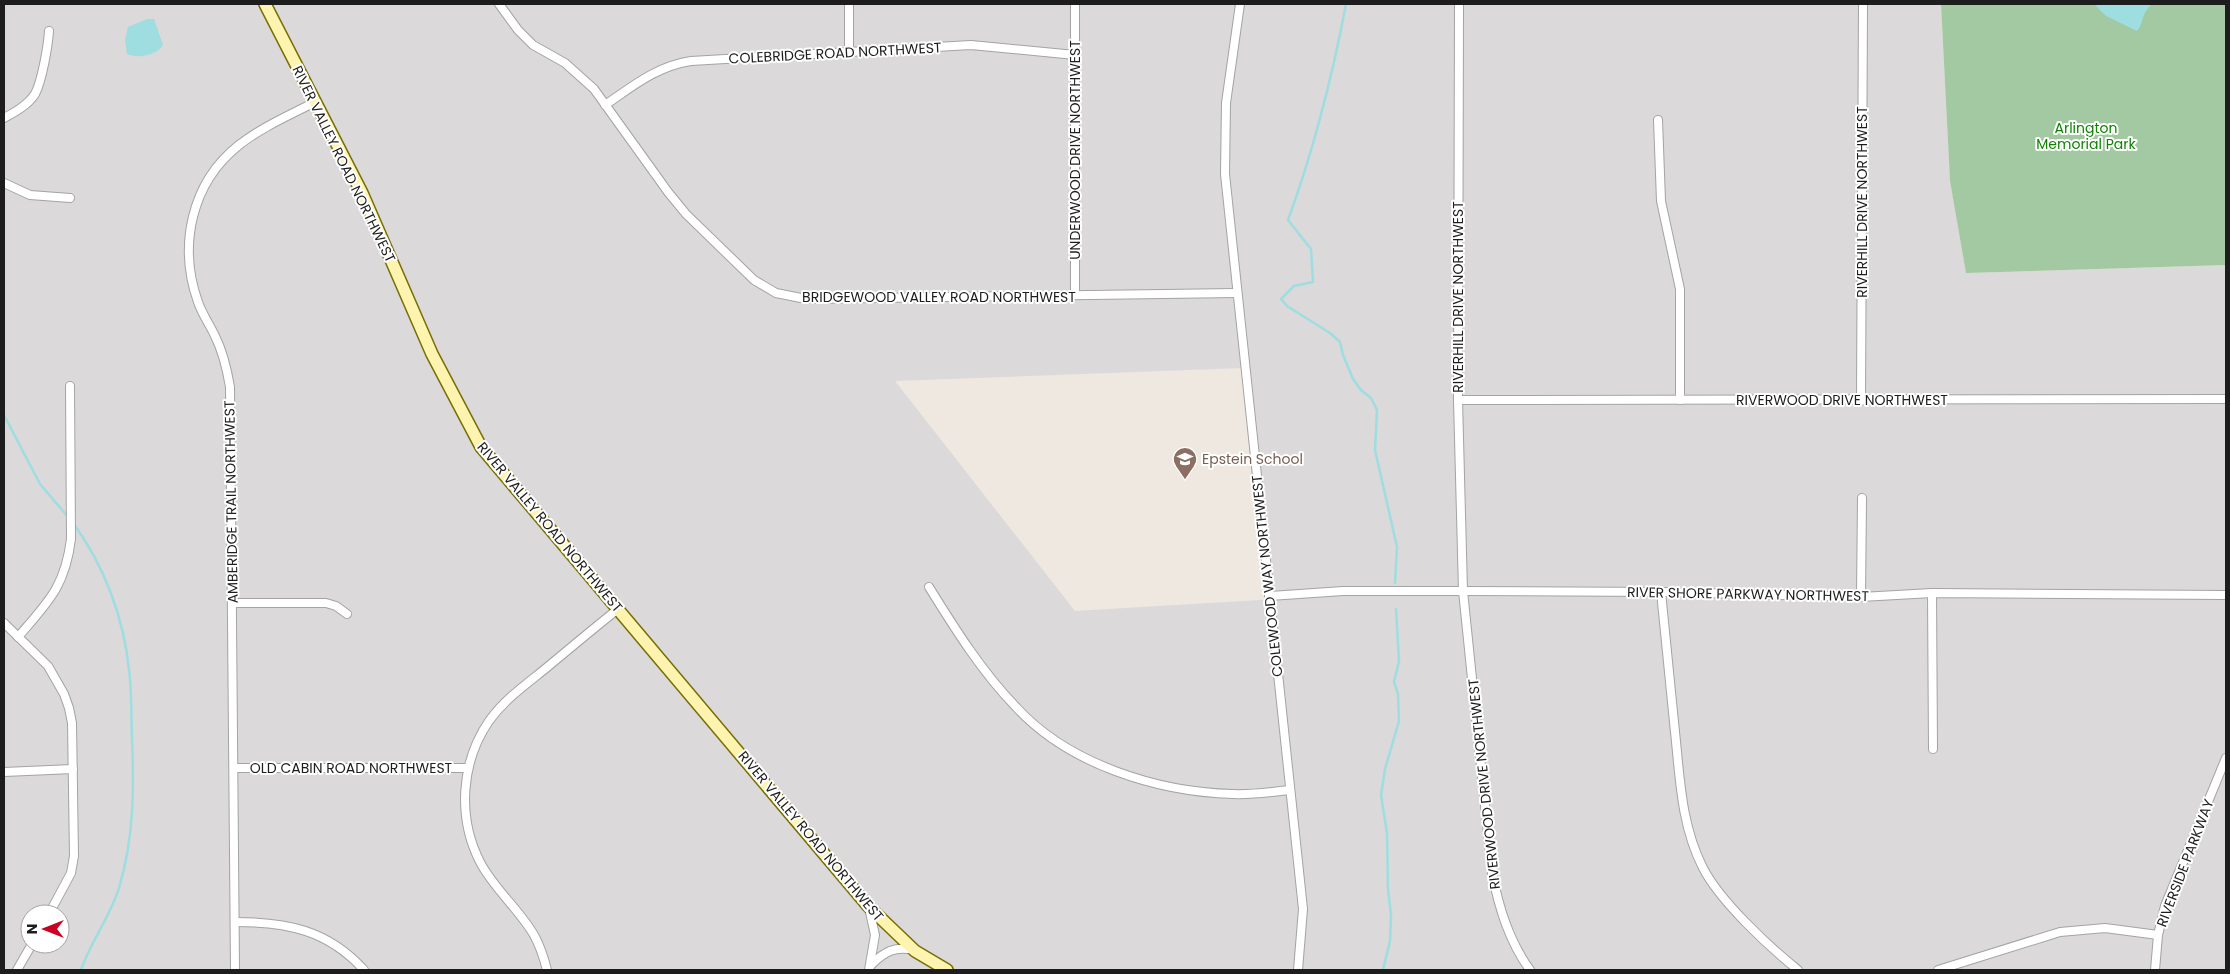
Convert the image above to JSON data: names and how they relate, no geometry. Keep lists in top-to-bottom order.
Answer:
{
  "streets": {
    "street": [
      "COLEBRIDGE ROAD NORTHWEST",
      "UNDERWOOD DRIVE NORTHWEST",
      "RIVER VALLEY ROAD NORTHWEST",
      "RIVERHILL DRIVE NORTHWEST",
      "BRIDGEWOOD VALLEY ROAD NORTHWEST",
      "RIVERWOOD DRIVE NORTHWEST",
      "AMBERIDGE TRAIL NORTHWEST",
      "COLEWOOD WAY NORTHWEST",
      "RIVER SHORE PARKWAY NORTHWEST",
      "OLD CABIN ROAD NORTHWEST",
      "RIVERSIDE PARKWAY"
    ]
  },
  "crossings": [
    ["COLEBRIDGE ROAD NORTHWEST", "UNDERWOOD DRIVE NORTHWEST"],
    ["COLEBRIDGE ROAD NORTHWEST", "BRIDGEWOOD VALLEY ROAD NORTHWEST"],
    ["UNDERWOOD DRIVE NORTHWEST", "BRIDGEWOOD VALLEY ROAD NORTHWEST"],
    ["RIVER VALLEY ROAD NORTHWEST", "AMBERIDGE TRAIL NORTHWEST"],
    ["RIVERHILL DRIVE NORTHWEST", "RIVERWOOD DRIVE NORTHWEST"],
    ["RIVERHILL DRIVE NORTHWEST", "RIVER SHORE PARKWAY NORTHWEST"],
    ["BRIDGEWOOD VALLEY ROAD NORTHWEST", "COLEWOOD WAY NORTHWEST"],
    ["RIVERWOOD DRIVE NORTHWEST", "RIVER SHORE PARKWAY NORTHWEST"],
    ["AMBERIDGE TRAIL NORTHWEST", "OLD CABIN ROAD NORTHWEST"],
    ["COLEWOOD WAY NORTHWEST", "RIVER SHORE PARKWAY NORTHWEST"]
  ],
  "parks": ["Arlington Memorial Park"],
  "places": {
    "school or university": ["Epstein School"]
  },
  "north": "left"
}
